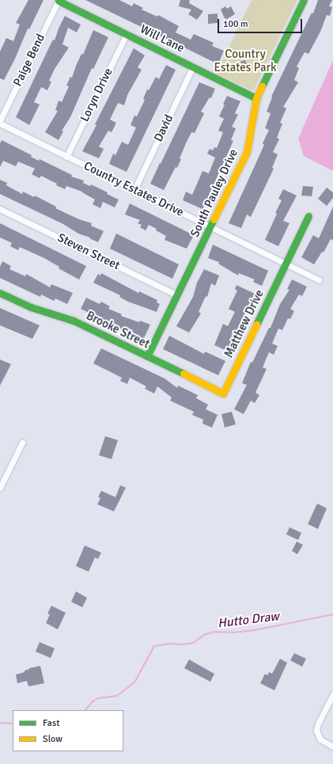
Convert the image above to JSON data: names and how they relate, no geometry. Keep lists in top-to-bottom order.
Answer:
{
  "streets": {
    "street": [
      "Will Lane",
      "Paige Bend",
      "Loryn Drive",
      "David",
      "Country Estates Drive",
      "South Pauley Drive",
      "Steven Street",
      "Matthew Drive",
      "Brooke Street"
    ]
  },
  "crossings": [
    ["Will Lane", "Paige Bend"],
    ["Will Lane", "Loryn Drive"],
    ["Will Lane", "David"],
    ["Will Lane", "South Pauley Drive"],
    ["Loryn Drive", "Country Estates Drive"],
    ["David", "Country Estates Drive"],
    ["Country Estates Drive", "South Pauley Drive"],
    ["Country Estates Drive", "Matthew Drive"],
    ["South Pauley Drive", "Steven Street"],
    ["South Pauley Drive", "Brooke Street"],
    ["Matthew Drive", "Brooke Street"]
  ],
  "water": ["Hutto Draw"],
  "parks": ["Country Estates Park"],
  "legend": ["Fast", "Slow"],
  "scale_bar": "100 m"
}
